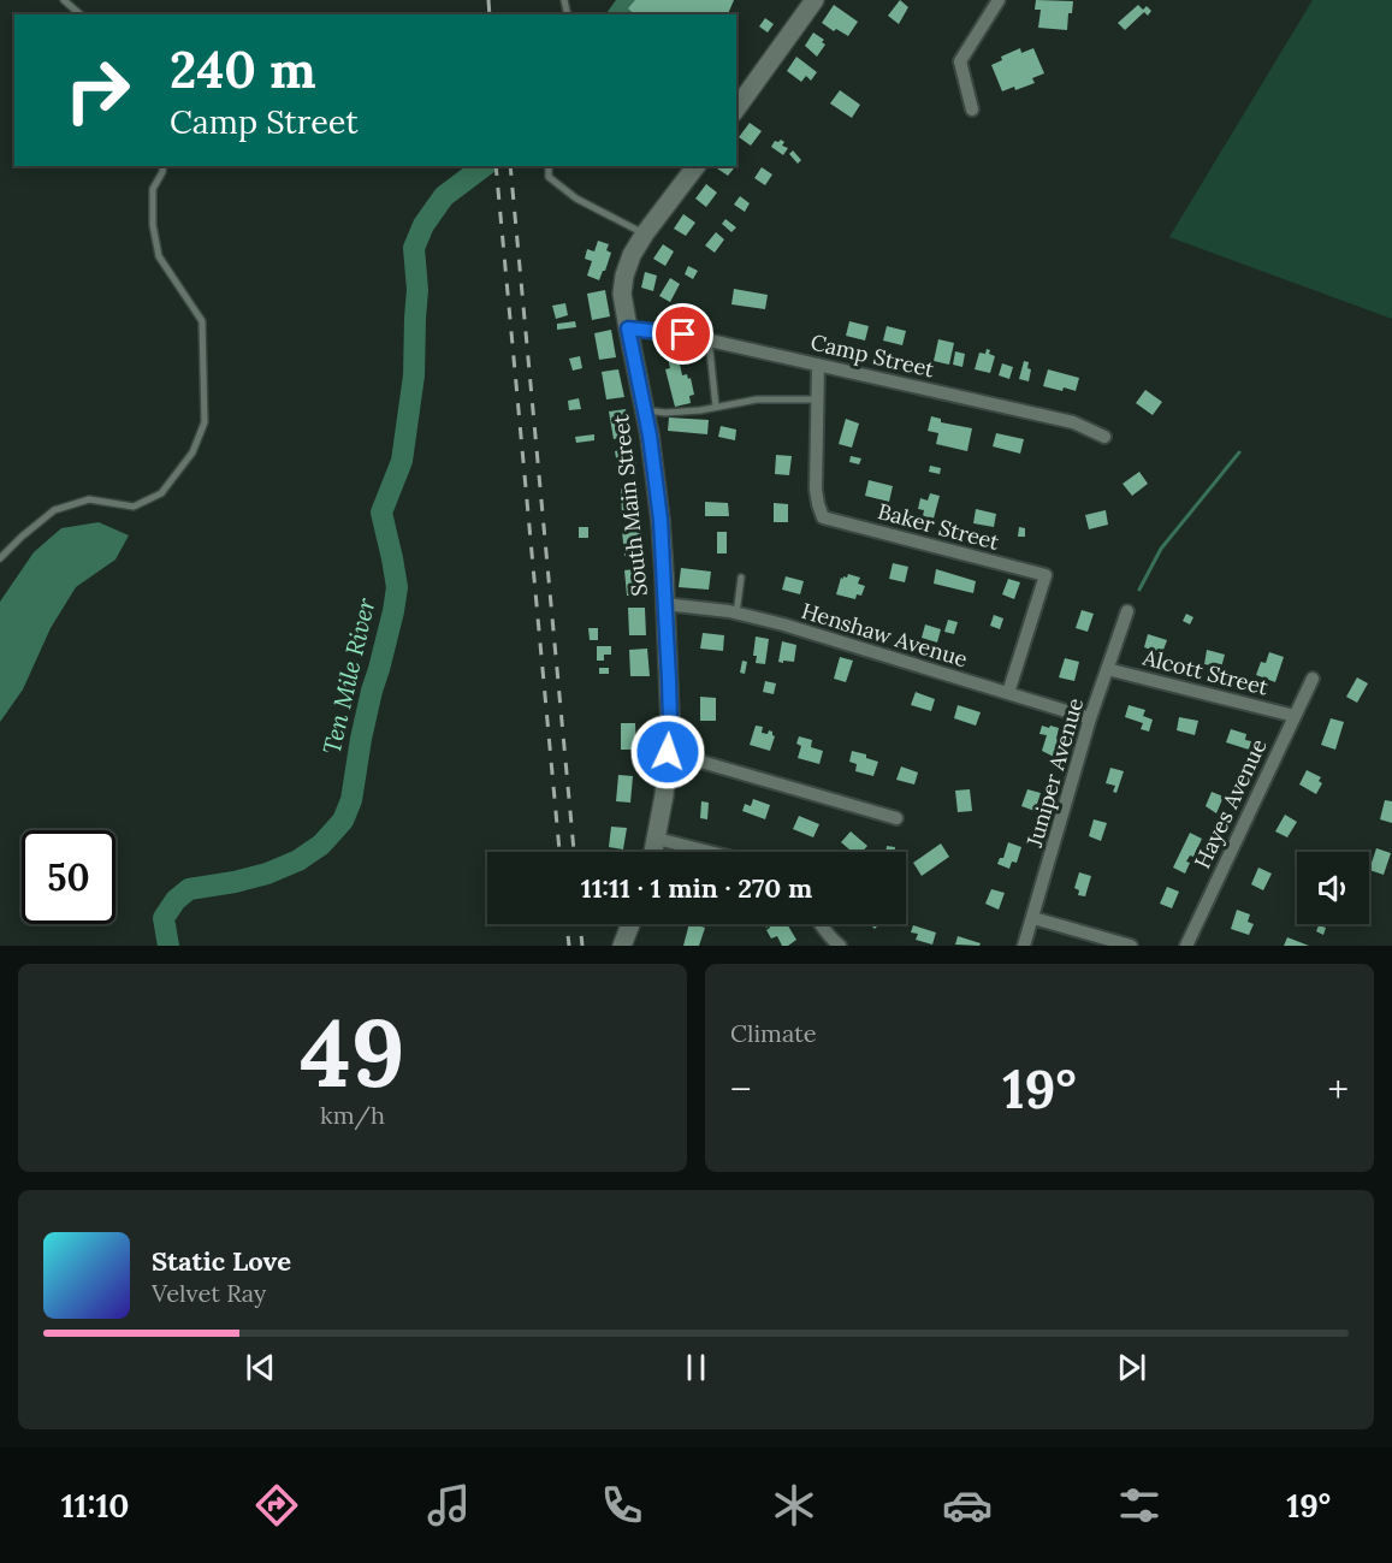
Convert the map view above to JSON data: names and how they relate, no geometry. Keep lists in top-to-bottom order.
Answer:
{
  "streets": {
    "main road": ["South Main Street"],
    "street": [
      "Camp Street",
      "Baker Street",
      "Henshaw Avenue",
      "Alcott Street",
      "Juniper Avenue",
      "Hayes Avenue"
    ]
  },
  "crossings": [
    ["Camp Street", "South Main Street"],
    ["South Main Street", "Henshaw Avenue"],
    ["Baker Street", "Henshaw Avenue"],
    ["Henshaw Avenue", "Juniper Avenue"],
    ["Alcott Street", "Juniper Avenue"],
    ["Alcott Street", "Hayes Avenue"]
  ],
  "water": ["Ten Mile River"],
  "page": {
    "turn": ["240 m", "Camp Street"],
    "limit": "50",
    "trip": "11:11 · 1 min · 270 m",
    "tile": [
      ["49", "km/h"],
      "Climate"
    ],
    "heat": ["−", "19°", "+"],
    "song": ["Static Love", "Velvet Ray"],
    "tabs": ["11:10", "19°"]
  }
}
